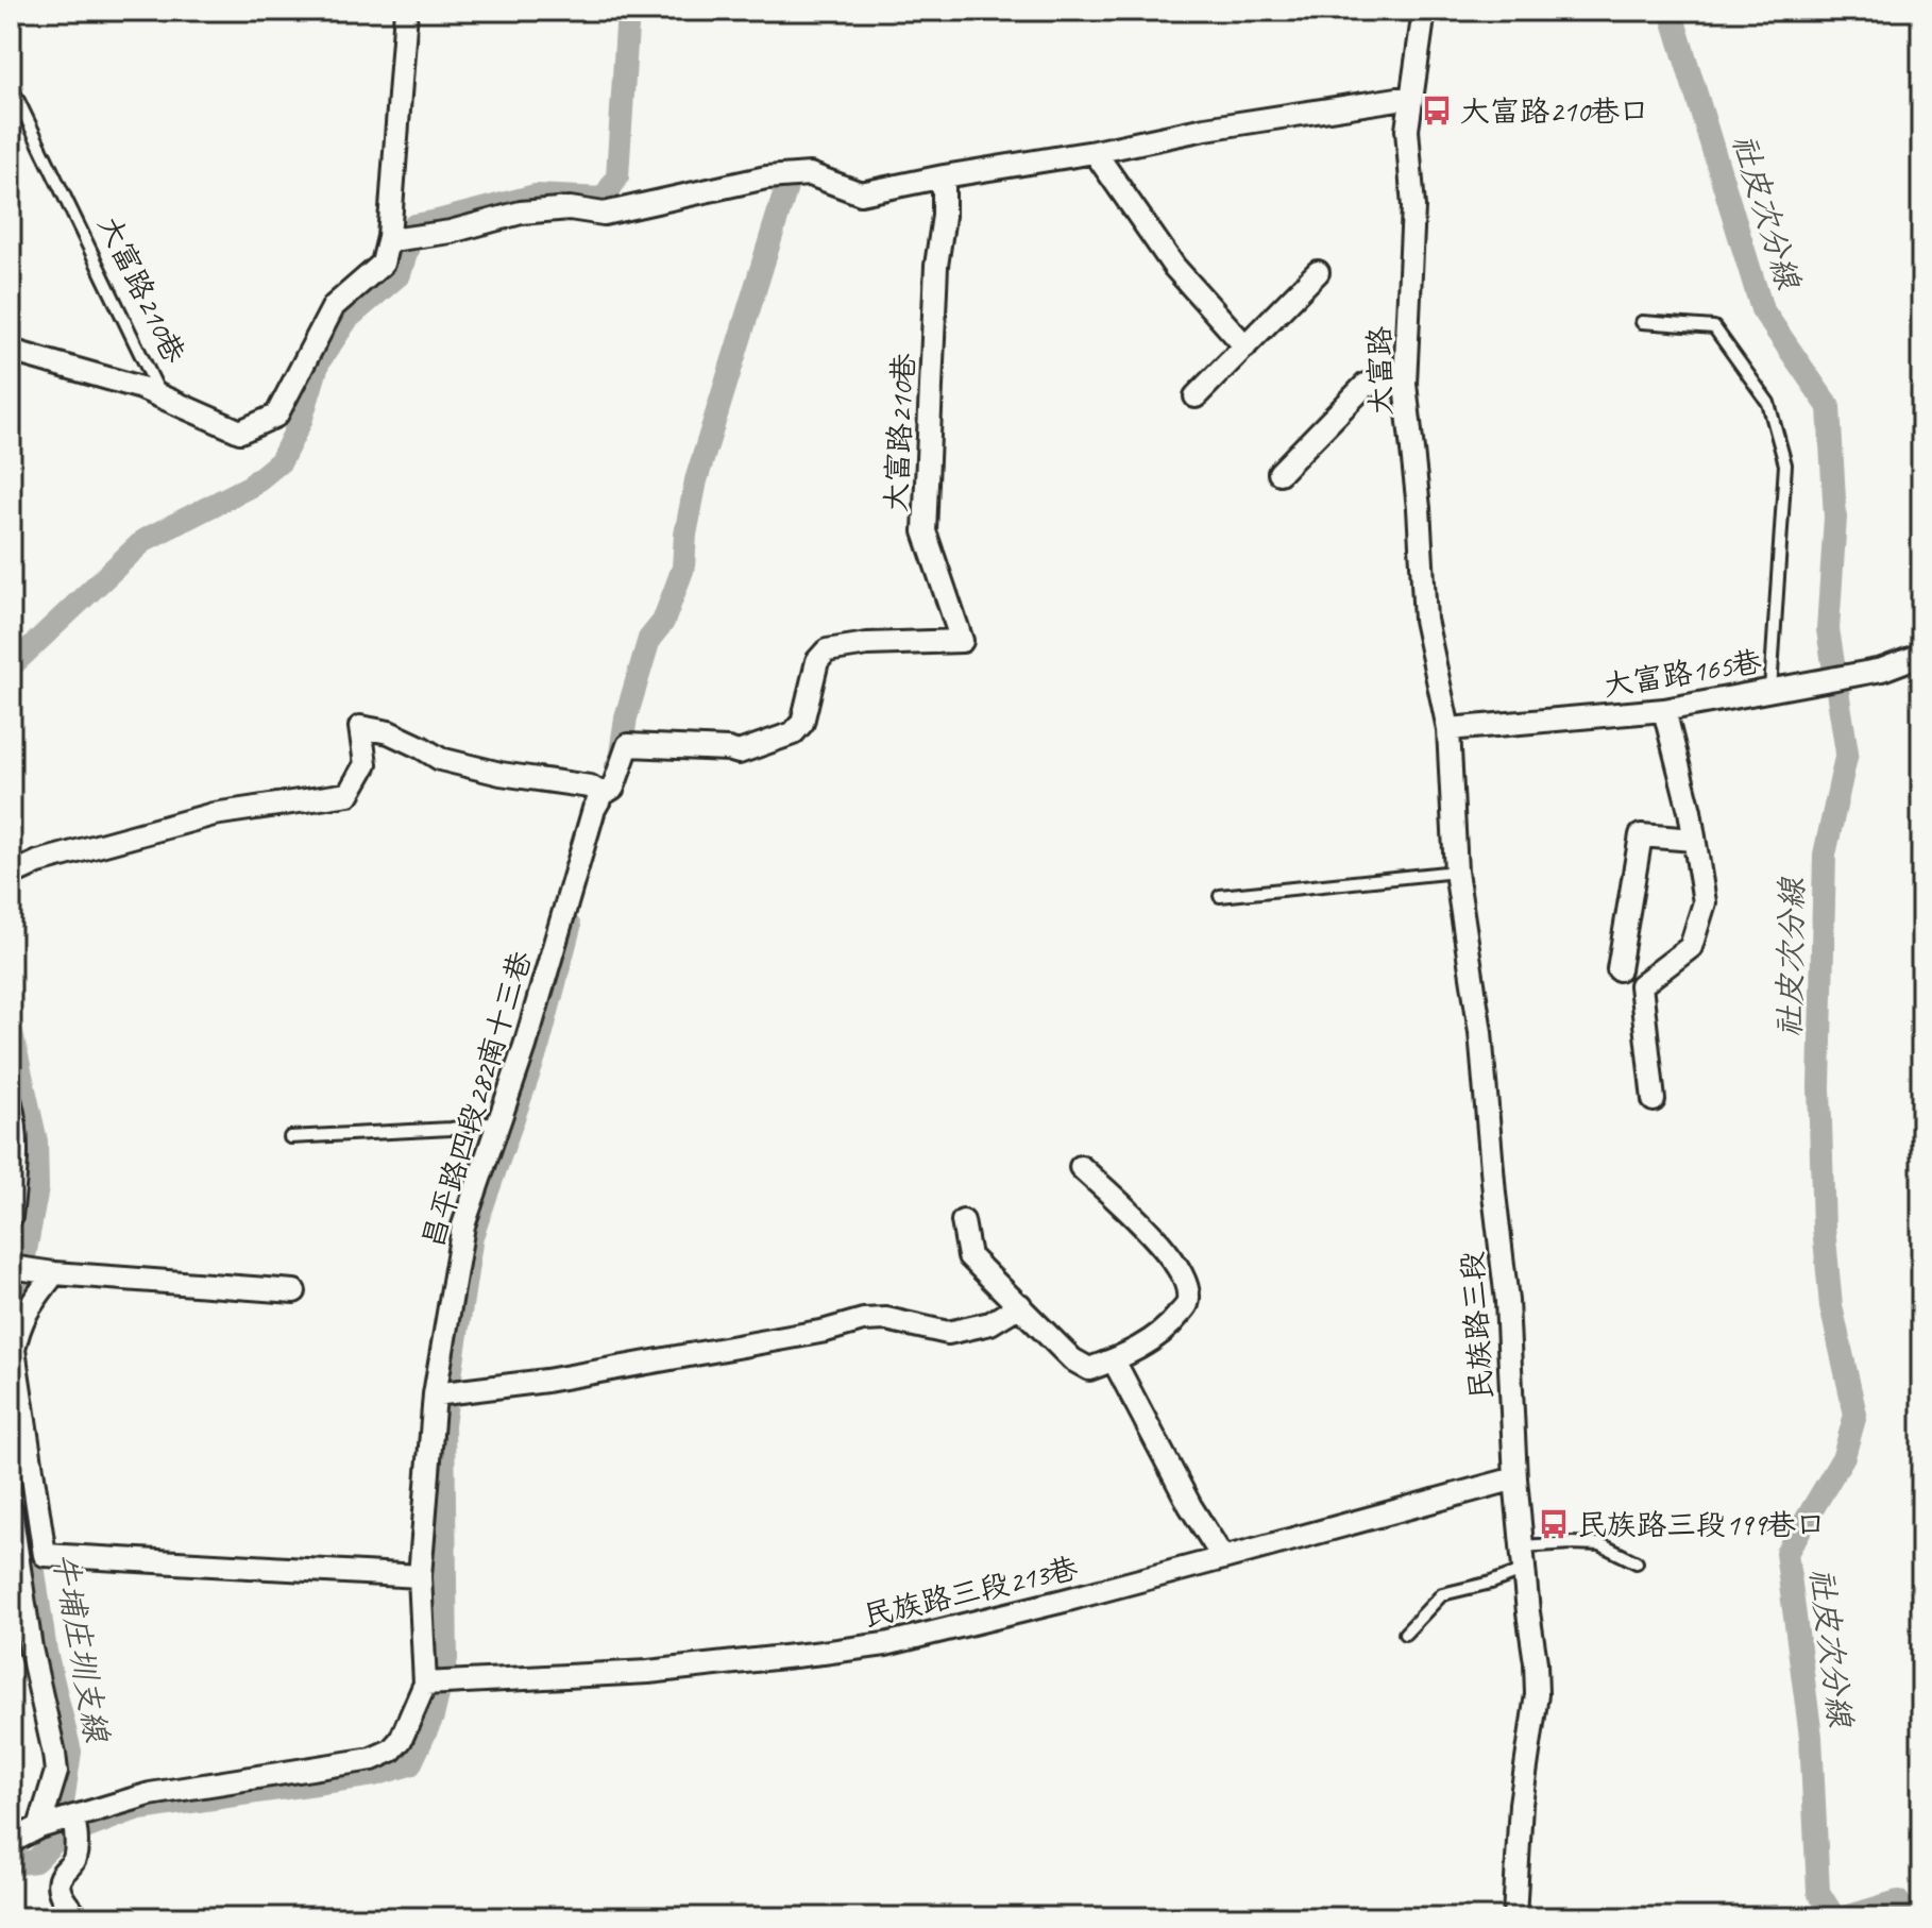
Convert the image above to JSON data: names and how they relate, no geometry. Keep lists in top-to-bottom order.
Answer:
{
  "streets": {
    "street": [
      "大富路210巷",
      "大富路",
      "大富路165巷",
      "昌平路四段282南十三巷",
      "民族路三段",
      "民族路三段213巷"
    ]
  },
  "crossings": [
    ["大富路210巷", "昌平路四段282南十三巷"],
    ["大富路", "大富路165巷"],
    ["大富路", "民族路三段"],
    ["大富路165巷", "民族路三段"],
    ["昌平路四段282南十三巷", "民族路三段213巷"],
    ["民族路三段", "民族路三段213巷"]
  ],
  "water": ["社皮次分線", "牛埔庄圳支線"],
  "places": {
    "bus stop": ["大富路210巷口", "民族路三段199巷口"]
  }
}
